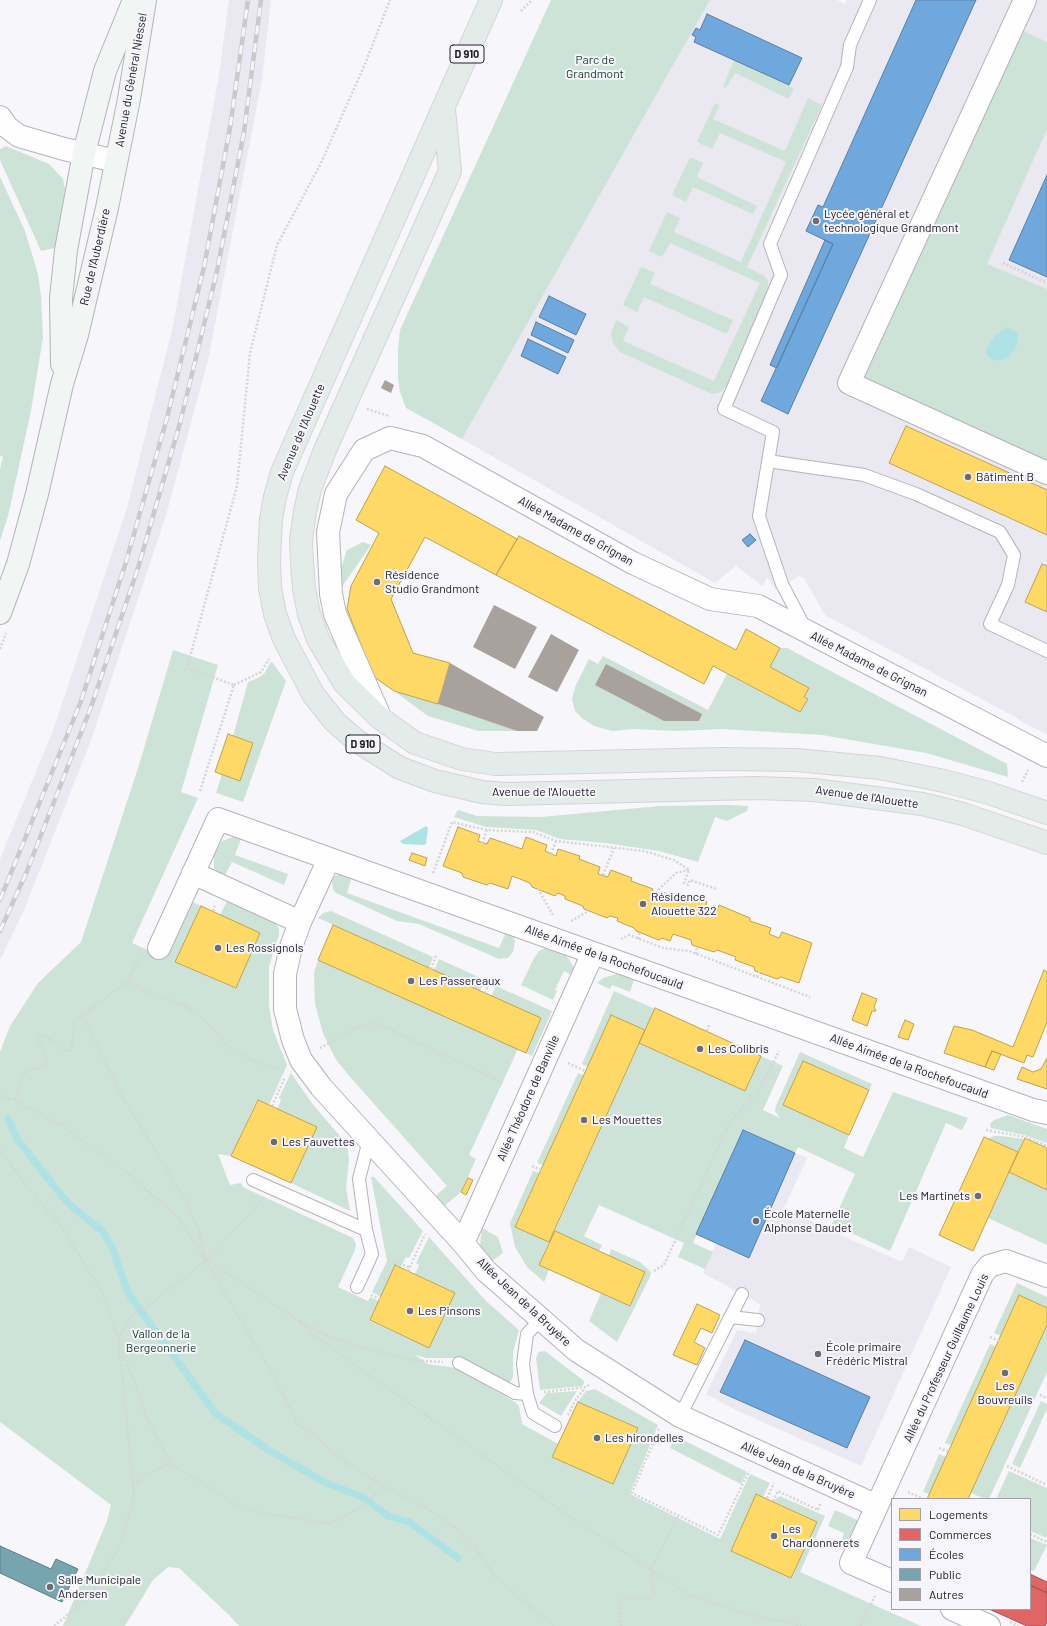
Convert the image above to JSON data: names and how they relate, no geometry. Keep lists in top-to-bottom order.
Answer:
{
  "streets": {
    "main road": ["D 910", "Avenue de l'Alouette"],
    "street": [
      "Avenue du Général Niessel",
      "Rue de l'Auberdière",
      "Allée Madame de Grignan",
      "Allée Aimée de la Rochefoucauld",
      "Allée Théodore de Banville",
      "Allée Jean de la Bruyère",
      "Allée du Professeur Guillaume Louis"
    ]
  },
  "crossings": [
    ["Avenue du Général Niessel", "Rue de l'Auberdière"],
    ["Avenue de l'Alouette", "Allée Madame de Grignan"],
    ["Allée Aimée de la Rochefoucauld", "Allée Théodore de Banville"],
    ["Allée Aimée de la Rochefoucauld", "Allée Jean de la Bruyère"],
    ["Allée Théodore de Banville", "Allée Jean de la Bruyère"],
    ["Allée Jean de la Bruyère", "Allée du Professeur Guillaume Louis"]
  ],
  "parks": ["Parc de Grandmont", "Vallon de la Bergeonnerie"],
  "places": [
    "Lycée général et technologique Grandmont",
    "Bâtiment B",
    "Résidence Studio Grandmont",
    "Résidence Alouette 322",
    "Les Rossignols",
    "Les Passereaux",
    "Les Colibris",
    "Les Mouettes",
    "Les Fauvettes",
    "Les Martinets",
    "École Maternelle Alphonse Daudet",
    "Les Pinsons",
    "École primaire Frédéric Mistral",
    "Les Bouvreuils",
    "Les hirondelles",
    "Les Chardonnerets",
    "Salle Municipale Andersen"
  ],
  "legend": [
    "Logements",
    "Commerces",
    "Écoles",
    "Public",
    "Autres"
  ]
}
